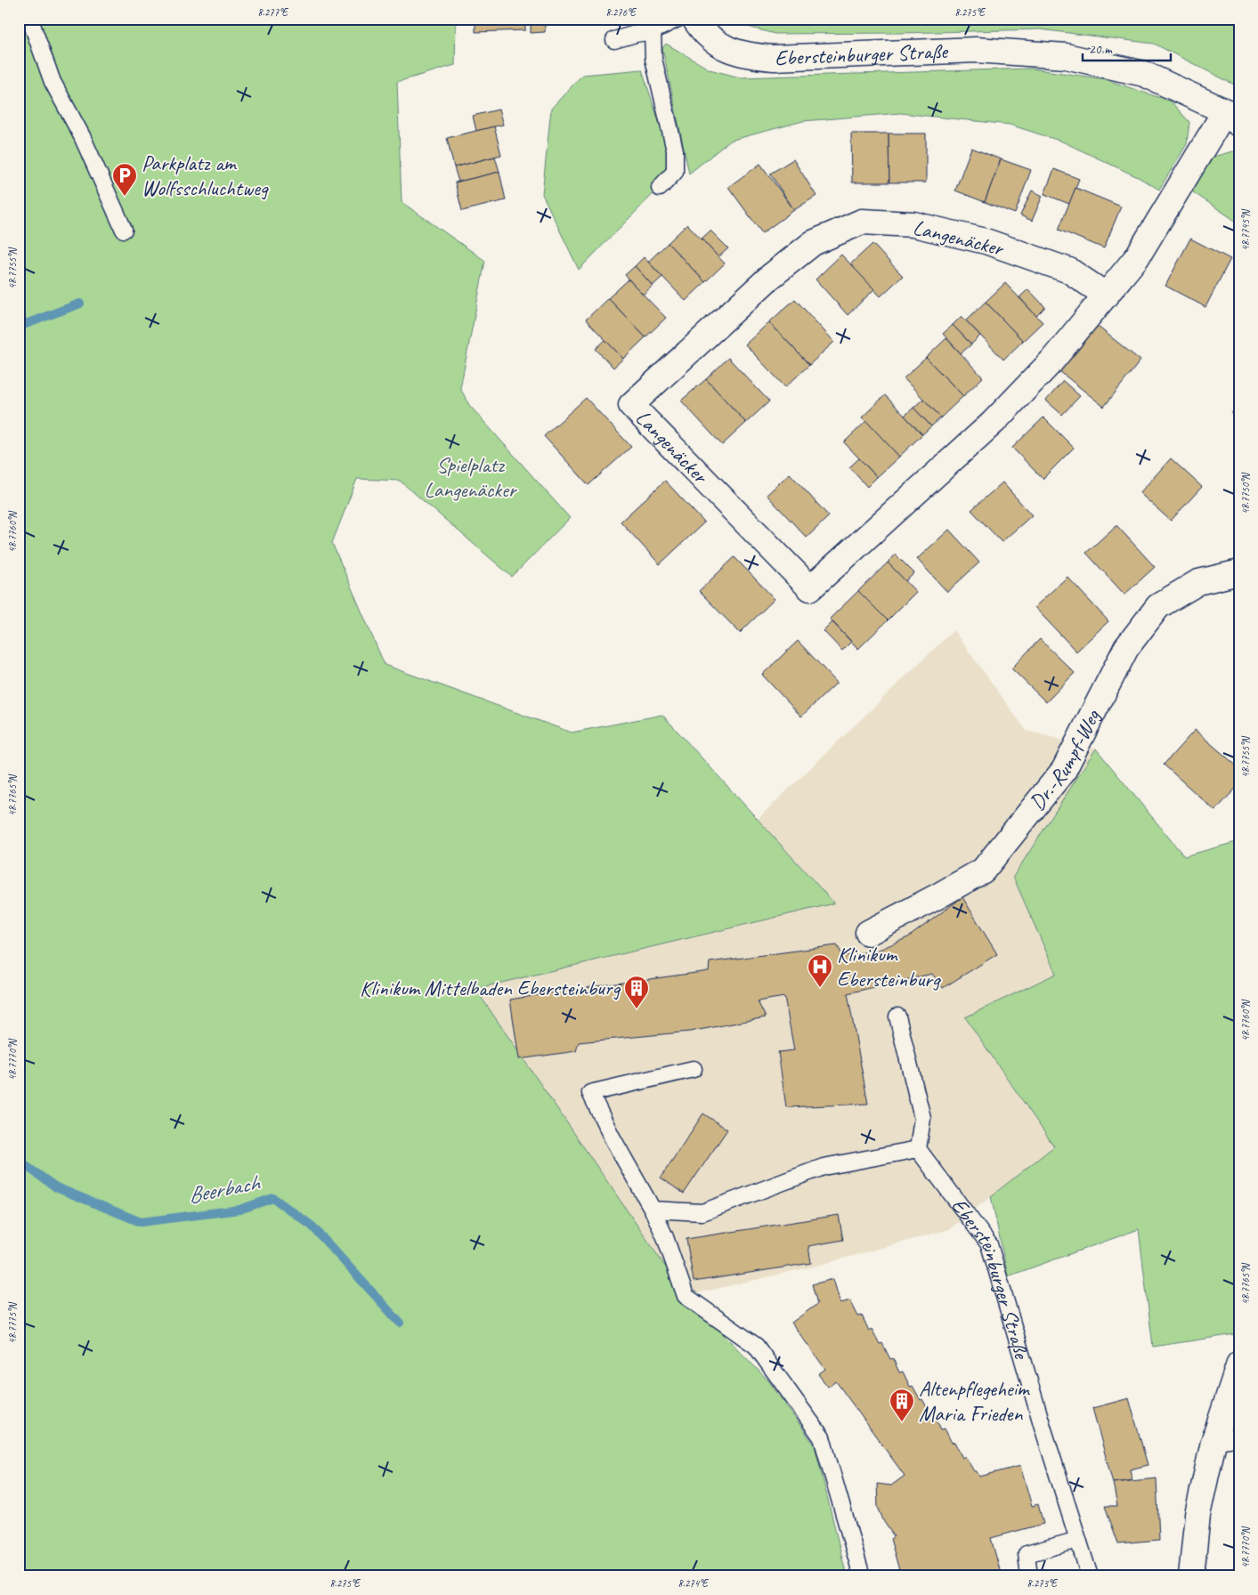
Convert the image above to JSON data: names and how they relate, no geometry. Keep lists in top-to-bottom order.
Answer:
{
  "streets": {
    "street": ["Ebersteinburger Straße", "Langenäcker", "Dr.-Rumpf-Weg"]
  },
  "crossings": [
    ["Ebersteinburger Straße", "Langenäcker"]
  ],
  "water": ["Beerbach"],
  "parks": ["Spielplatz Langenäcker"],
  "places": {
    "parking": ["Parkplatz am Wolfsschluchtweg"],
    "hospital": ["Klinikum Ebersteinburg"],
    "building": ["Klinikum Mittelbaden Ebersteinburg", "Altenpflegeheim Maria Frieden"]
  },
  "scale_bar": "20 m",
  "coordinates": [
    "8.277°E",
    "8.276°E",
    "8.275°E",
    "48.7745°N",
    "48.7755°N",
    "48.7750°N",
    "48.7760°N",
    "48.7765°N",
    "48.7770°N",
    "48.7775°N",
    "8.274°E",
    "8.273°E"
  ]
}
